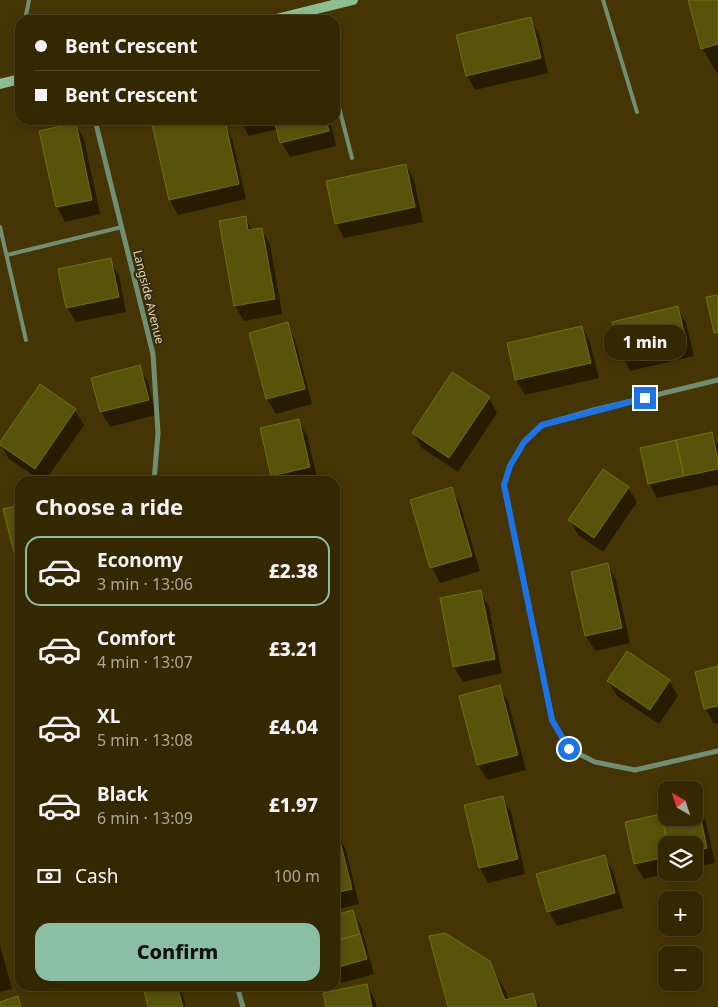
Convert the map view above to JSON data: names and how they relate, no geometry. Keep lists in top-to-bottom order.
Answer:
{
  "streets": {
    "street": ["Langside Avenue"]
  },
  "north": "top left",
  "page": {
    "banner": ["Bent Crescent", "Bent Crescent"],
    "bubble": "1 min",
    "heading": "Choose a ride",
    "list": [
      {
        "name": "Economy",
        "note": "3 min · 13:06",
        "value": "£2.38"
      },
      {
        "name": "Comfort",
        "note": "4 min · 13:07",
        "value": "£3.21"
      },
      {
        "name": "XL",
        "note": "5 min · 13:08",
        "value": "£4.04"
      },
      {
        "name": "Black",
        "note": "6 min · 13:09",
        "value": "£1.97"
      }
    ],
    "map_buttons": ["+", "−"],
    "pay": ["Cash", "100 m"],
    "buttons": "Confirm"
  }
}
